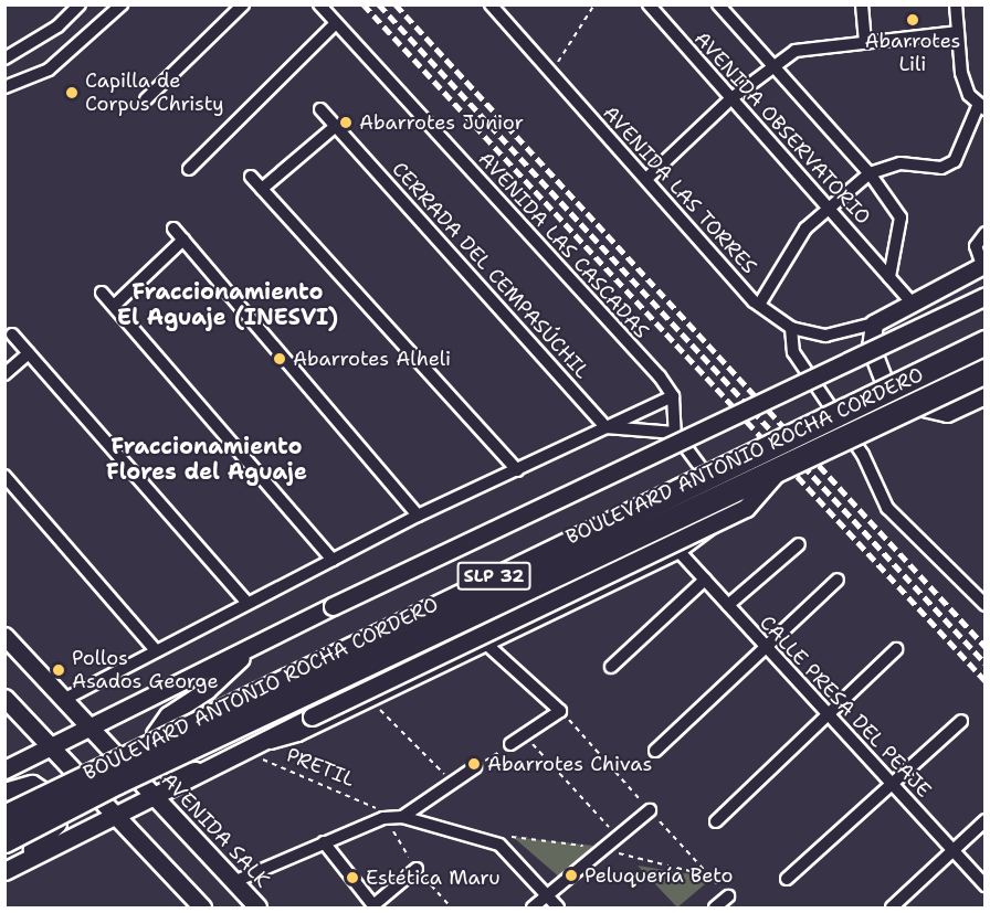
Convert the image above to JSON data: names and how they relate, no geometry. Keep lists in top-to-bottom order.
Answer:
{
  "streets": {
    "highway": ["BOULEVARD ANTONIO ROCHA CORDERO", "SLP 32"],
    "main road": ["AVENIDA SALK"],
    "street": [
      "AVENIDA OBSERVATORIO",
      "AVENIDA LAS TORRES",
      "AVENIDA LAS CASCADAS",
      "CERRADA DEL CEMPASÚCHIL",
      "CALLE PRESA DEL PEAJE"
    ],
    "path": ["PRETIL"]
  },
  "districts": ["Fraccionamiento El Aguaje (INESVI)", "Fraccionamiento Flores del Aguaje"],
  "places": [
    "Abarrotes Lili",
    "Capilla de Corpus Christy",
    "Abarrotes Junior",
    "Abarrotes Alheli",
    "Pollos Asados George",
    "Abarrotes Chivas",
    "Peluquería Beto",
    "Estética Maru"
  ]
}
